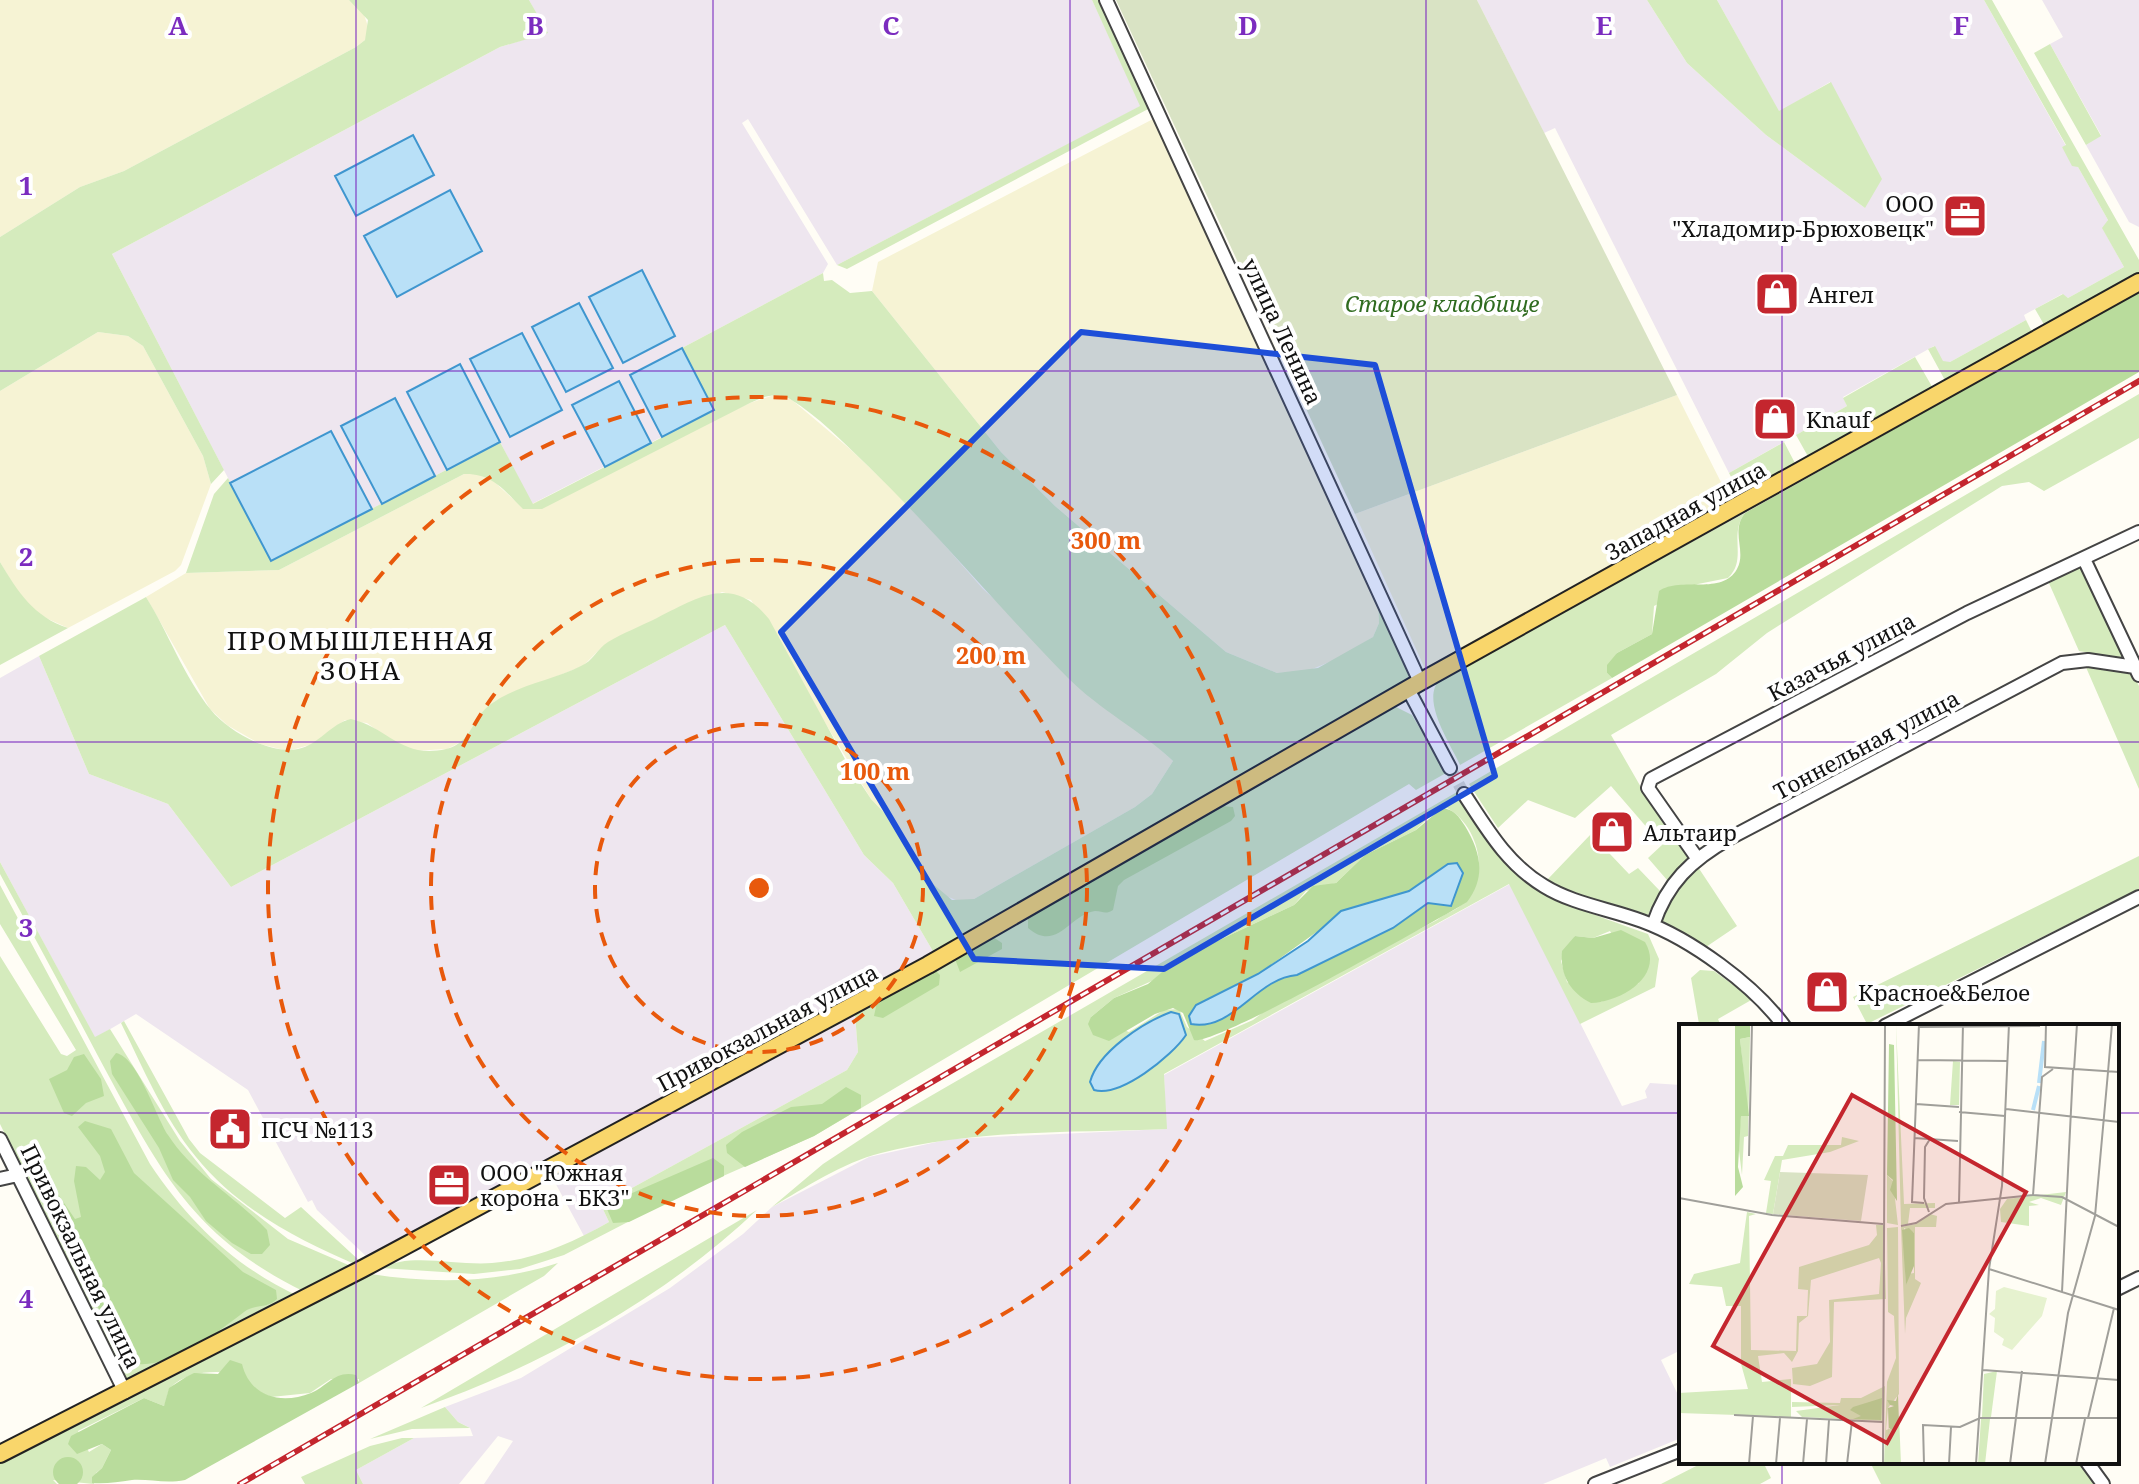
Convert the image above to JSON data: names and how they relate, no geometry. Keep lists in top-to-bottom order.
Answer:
{
  "streets": {
    "main road": ["Западная улица", "Привокзальная улица"],
    "street": ["улица Ленина", "Казачья улица", "Тоннельная улица"]
  },
  "crossings": [
    ["улица Ленина", "Западная улица"],
    ["улица Ленина", "Привокзальная улица"],
    ["Западная улица", "Привокзальная улица"],
    ["Казачья улица", "Тоннельная улица"]
  ],
  "districts": ["ПРОМЫШЛЕННАЯ ЗОНА"],
  "parks": ["Старое кладбище"],
  "places": {
    "office": ["ООО \"Хладомир-Брюховецк\"", "ООО \"Южная корона - БКЗ\""],
    "shop": [
      "Ангел",
      "Knauf",
      "Альтаир",
      "Красное&Белое"
    ],
    "public building": ["ПСЧ №113"]
  },
  "grid": {
    "columns": [
      "A",
      "B",
      "C",
      "D",
      "E",
      "F"
    ],
    "rows": [
      "1",
      "2",
      "3",
      "4"
    ]
  },
  "rings": ["300 m", "200 m", "100 m"]
}
